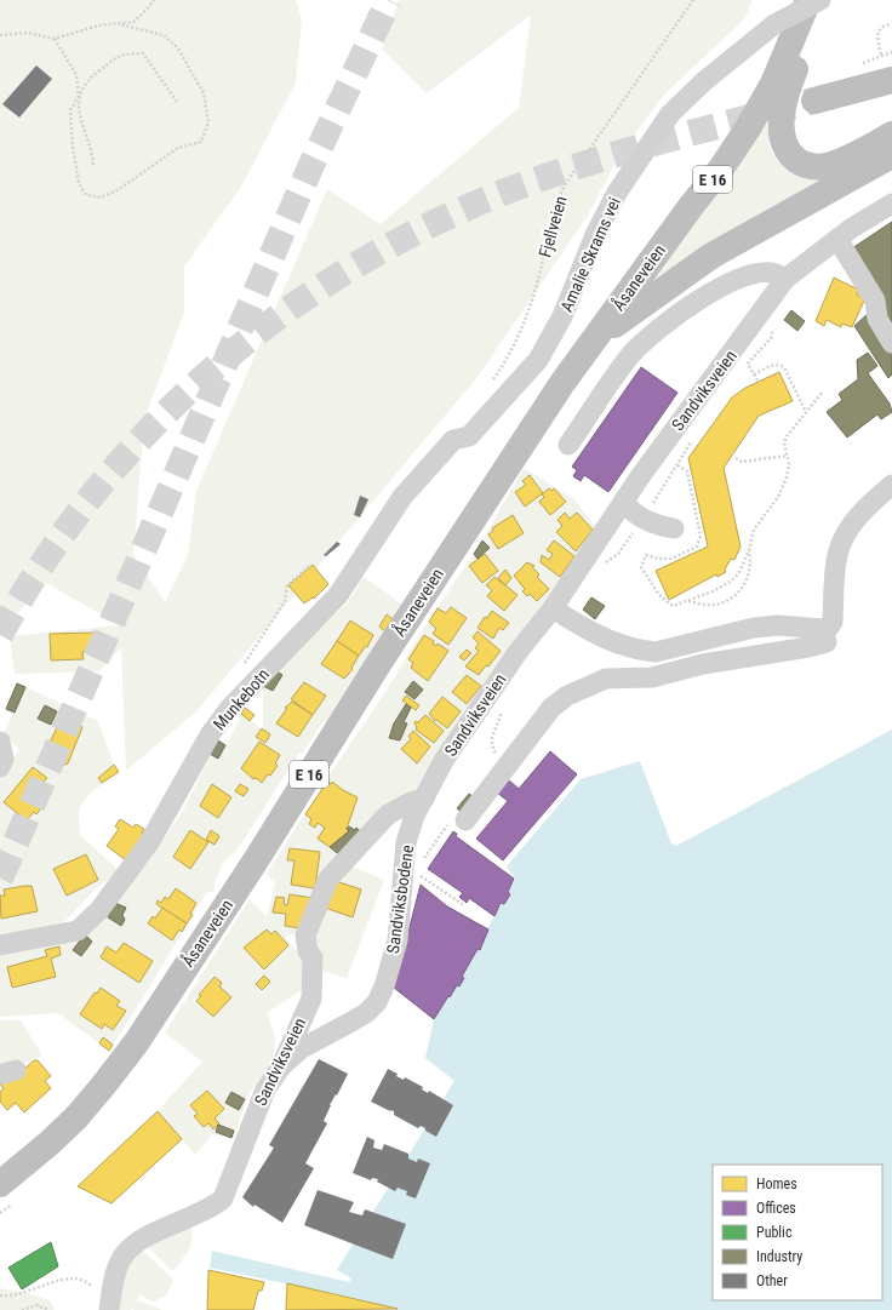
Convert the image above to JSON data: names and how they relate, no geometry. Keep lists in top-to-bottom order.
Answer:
{
  "streets": {
    "highway": ["E 16", "Åsaneveien"],
    "street": [
      "Amalie Skrams vei",
      "Sandviksveien",
      "Munkebotn",
      "Sandviksbodene"
    ],
    "path": ["Fjellveien"]
  },
  "crossings": [
    ["E 16", "Åsaneveien"],
    ["Amalie Skrams vei", "Munkebotn"],
    ["Sandviksveien", "Sandviksbodene"]
  ],
  "legend": [
    "Homes",
    "Offices",
    "Public",
    "Industry",
    "Other"
  ]
}
